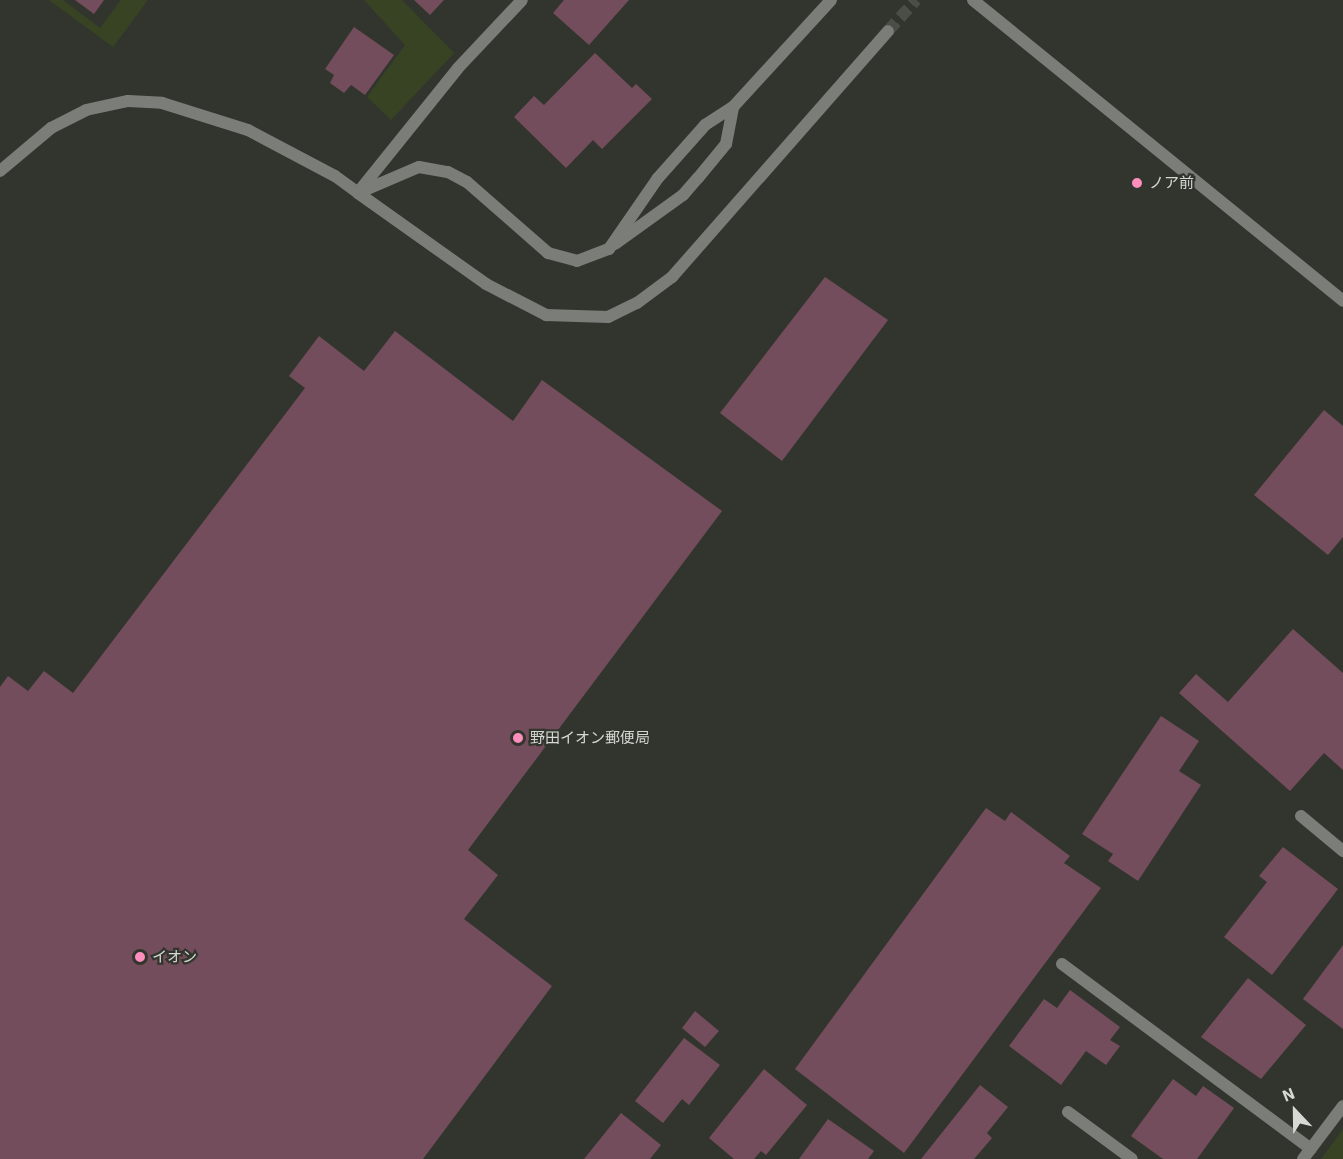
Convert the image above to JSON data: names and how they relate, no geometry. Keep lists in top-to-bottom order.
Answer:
{
  "places": ["ノア前", "野田イオン郵便局", "イオン"],
  "north": "top"
}
